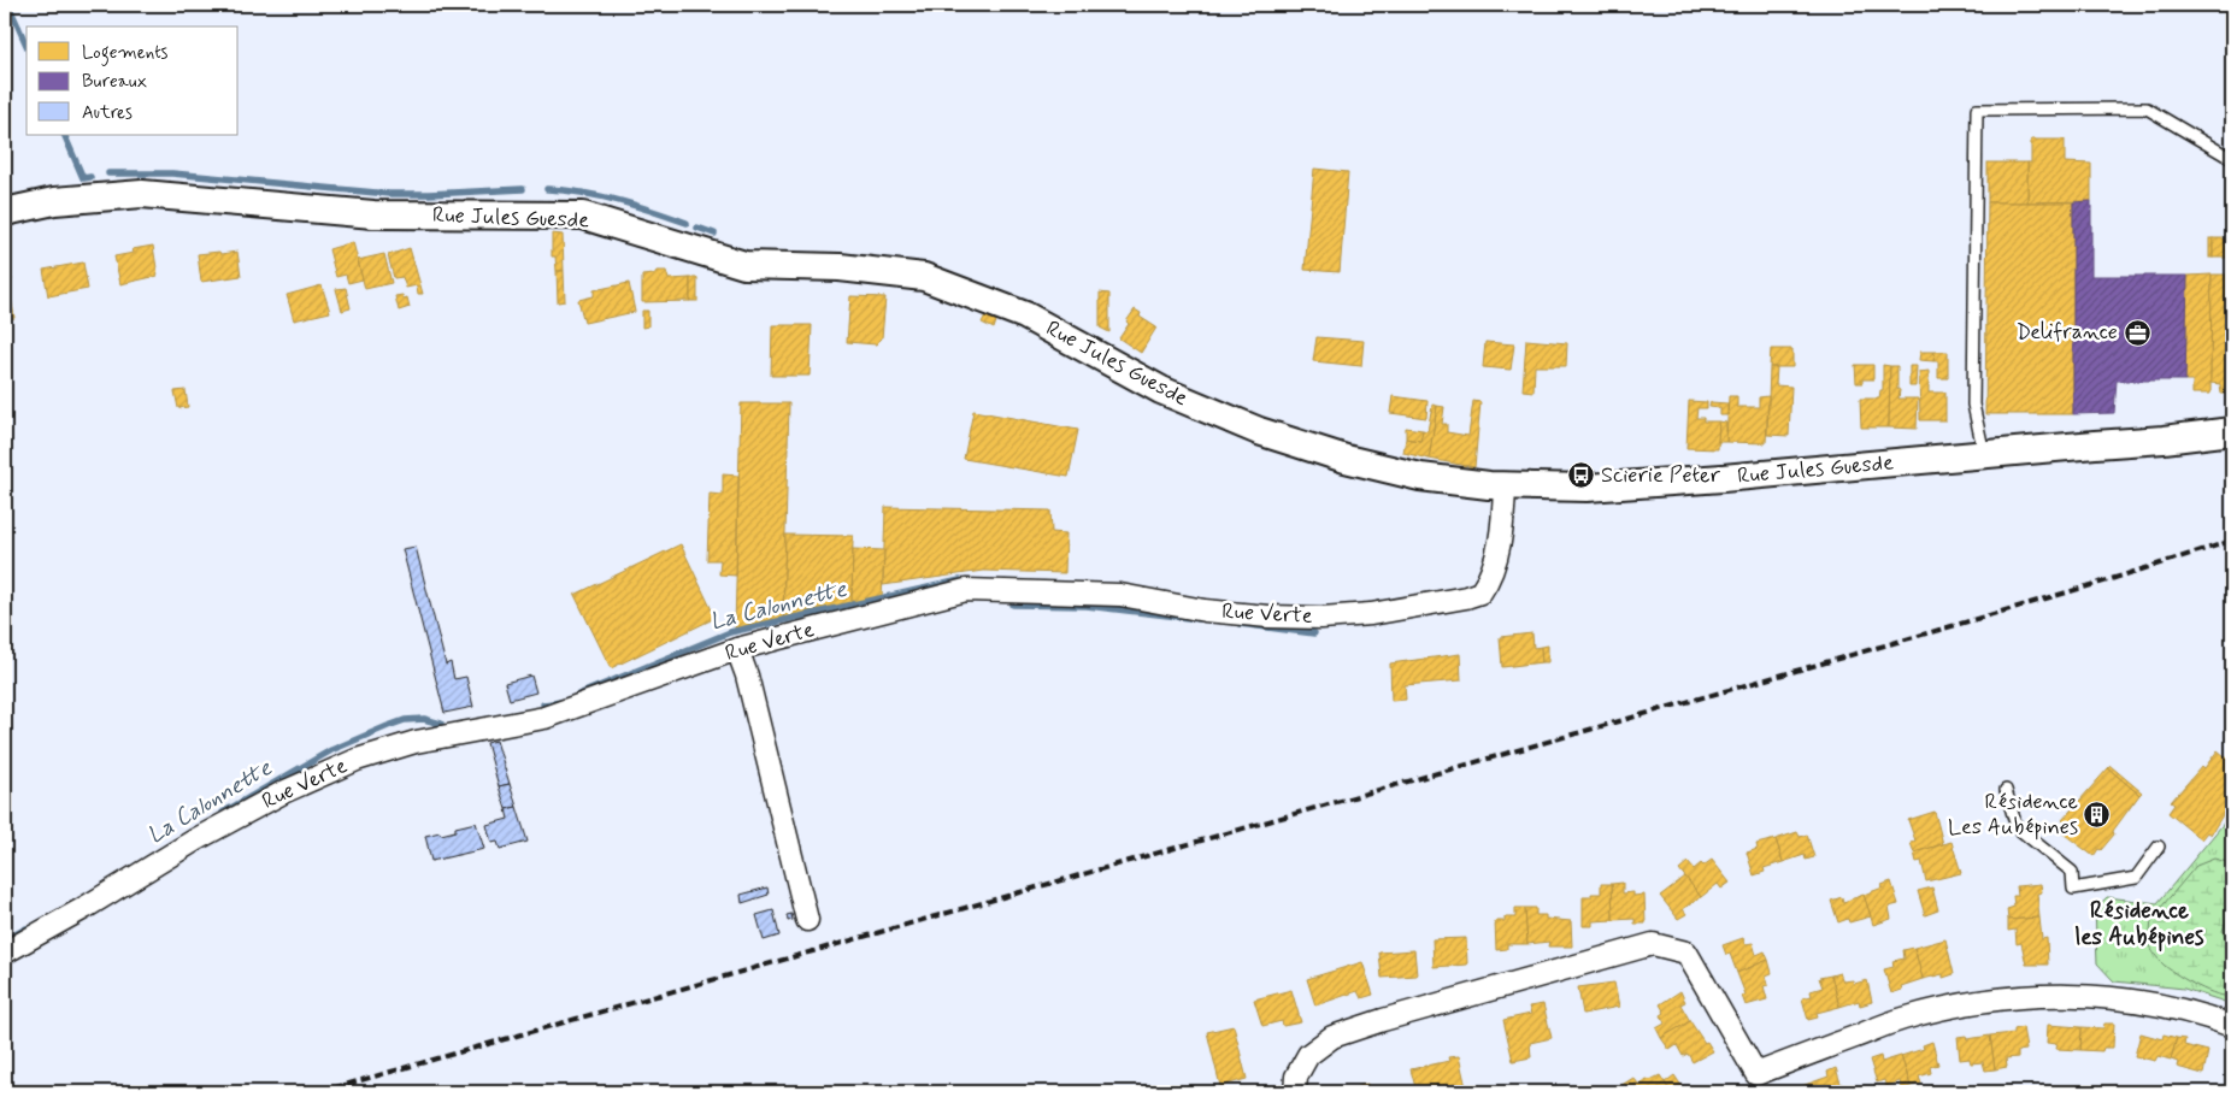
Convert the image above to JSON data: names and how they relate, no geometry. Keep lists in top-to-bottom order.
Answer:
{
  "streets": {
    "street": ["Rue Jules Guesde", "Rue Verte"]
  },
  "crossings": [
    ["Rue Jules Guesde", "Rue Verte"]
  ],
  "districts": ["Résidence les Aubépines"],
  "water": ["La Calonnette"],
  "places": {
    "office": ["Delifrance"],
    "bus stop": ["Scierie Peter"],
    "building": ["Résidence Les Aubépines"]
  },
  "legend": ["Logements", "Bureaux", "Autres"]
}
